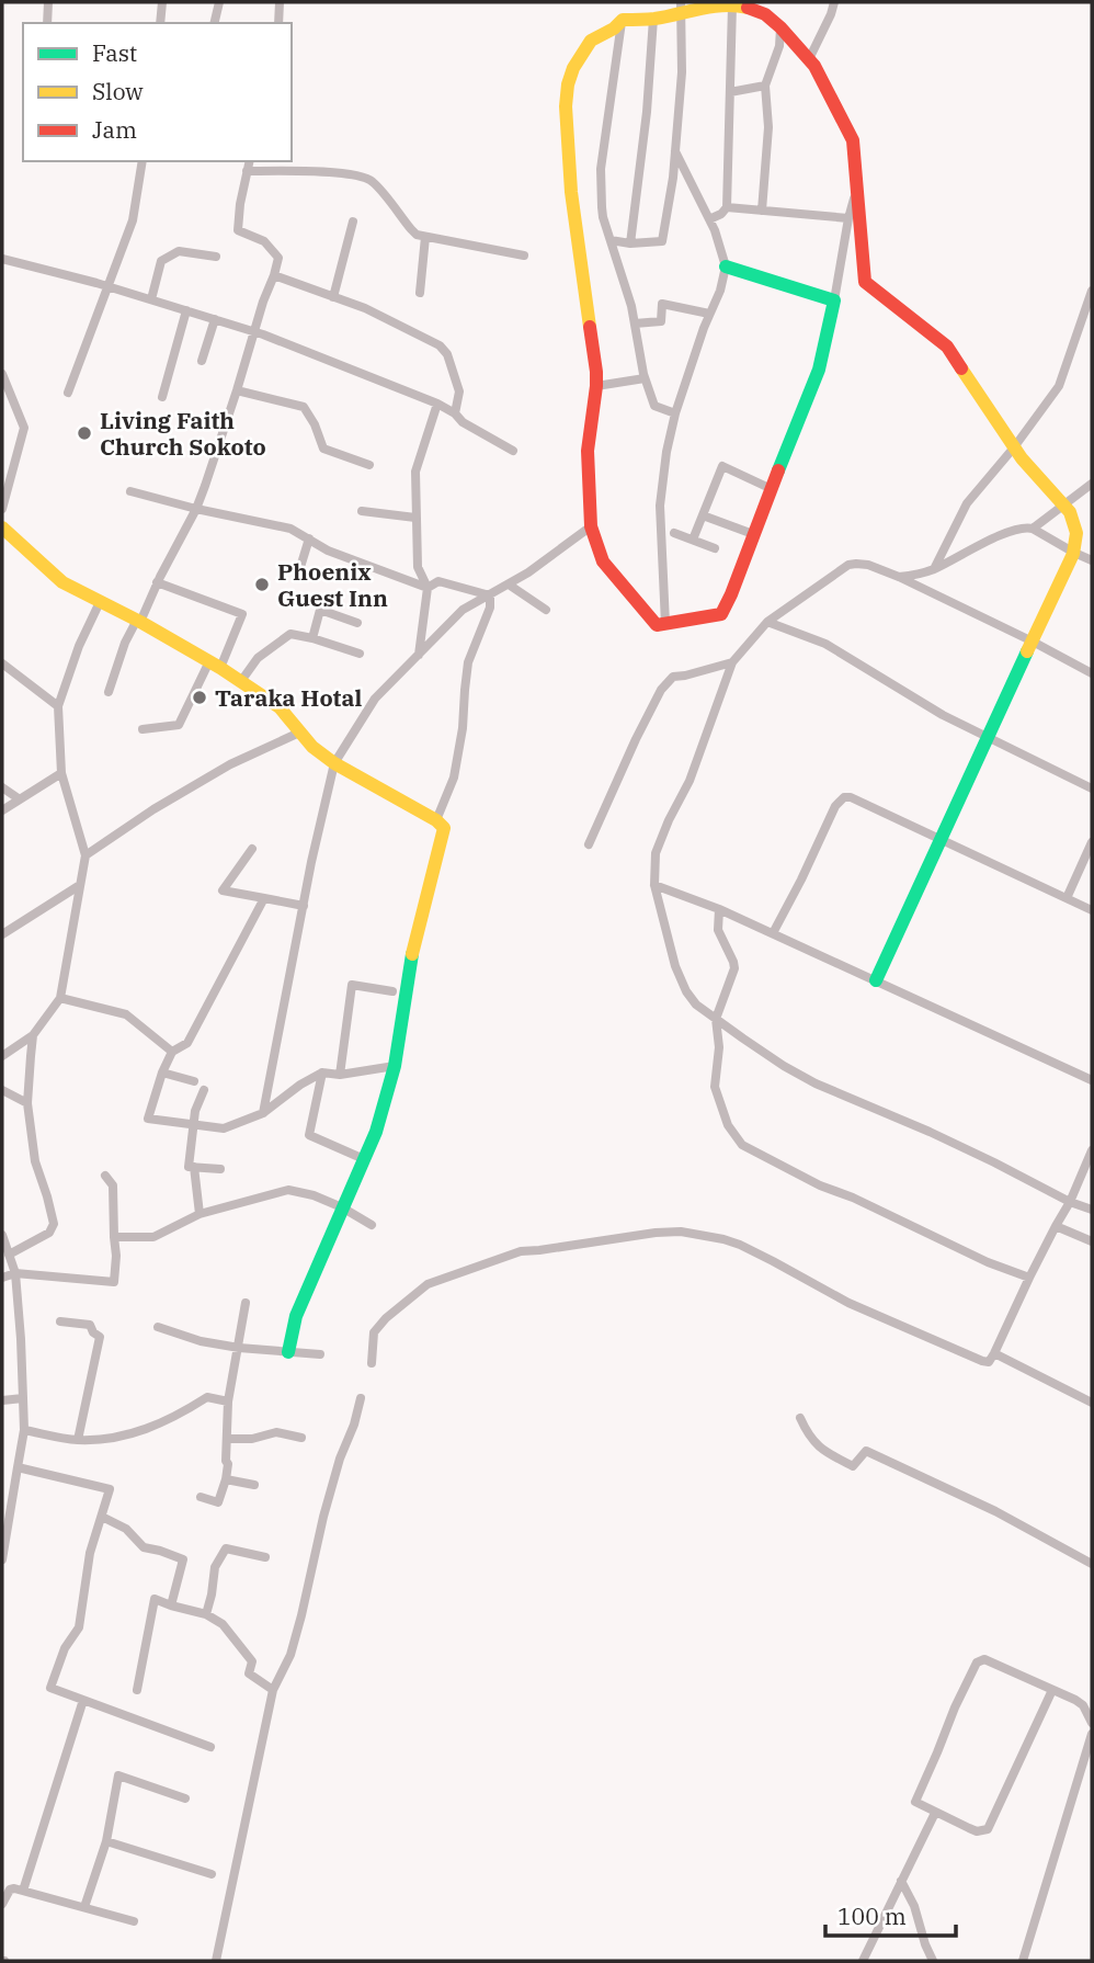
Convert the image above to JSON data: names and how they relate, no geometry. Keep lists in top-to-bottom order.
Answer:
{
  "places": ["Living Faith Church Sokoto", "Phoenix Guest Inn", "Taraka Hotal"],
  "legend": ["Fast", "Slow", "Jam"],
  "scale_bar": "100 m"
}
